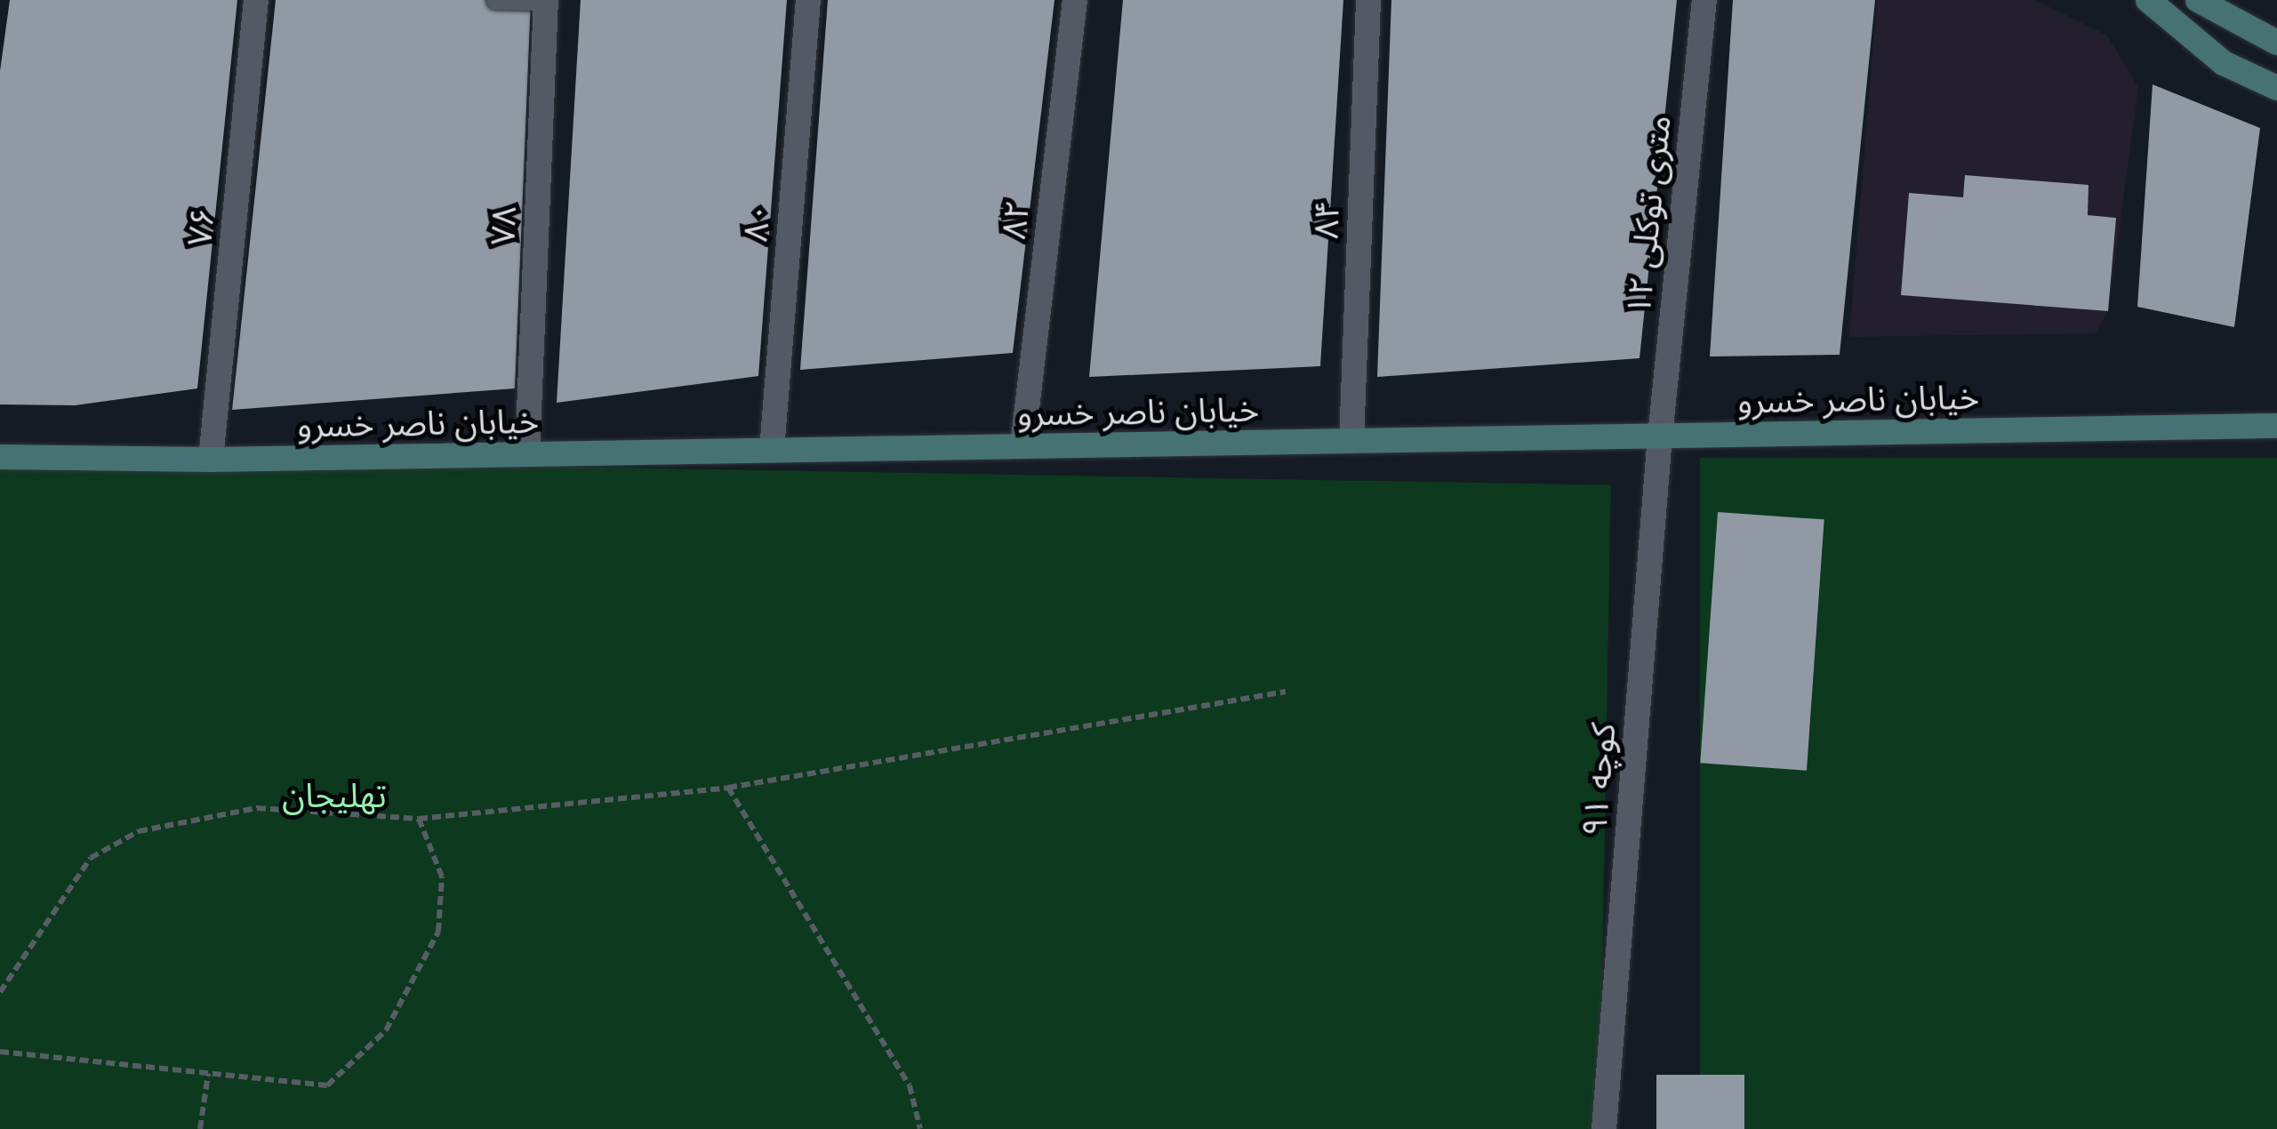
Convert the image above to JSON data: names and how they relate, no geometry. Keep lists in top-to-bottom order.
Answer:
{
  "streets": {
    "main road": ["خیابان ناصر خسرو"],
    "street": [
      "۱۲ متری توکلی",
      "۸۲",
      "۸۴",
      "۸۰",
      "۷۸",
      "۷۶",
      "کوچه ۹۱"
    ]
  },
  "crossings": [
    ["۱۲ متری توکلی", "خیابان ناصر خسرو"],
    ["۱۲ متری توکلی", "کوچه ۹۱"],
    ["۸۲", "خیابان ناصر خسرو"],
    ["۸۴", "خیابان ناصر خسرو"],
    ["۸۰", "خیابان ناصر خسرو"],
    ["۷۸", "خیابان ناصر خسرو"],
    ["۷۶", "خیابان ناصر خسرو"],
    ["خیابان ناصر خسرو", "کوچه ۹۱"]
  ],
  "parks": ["تهلیجان"]
}
